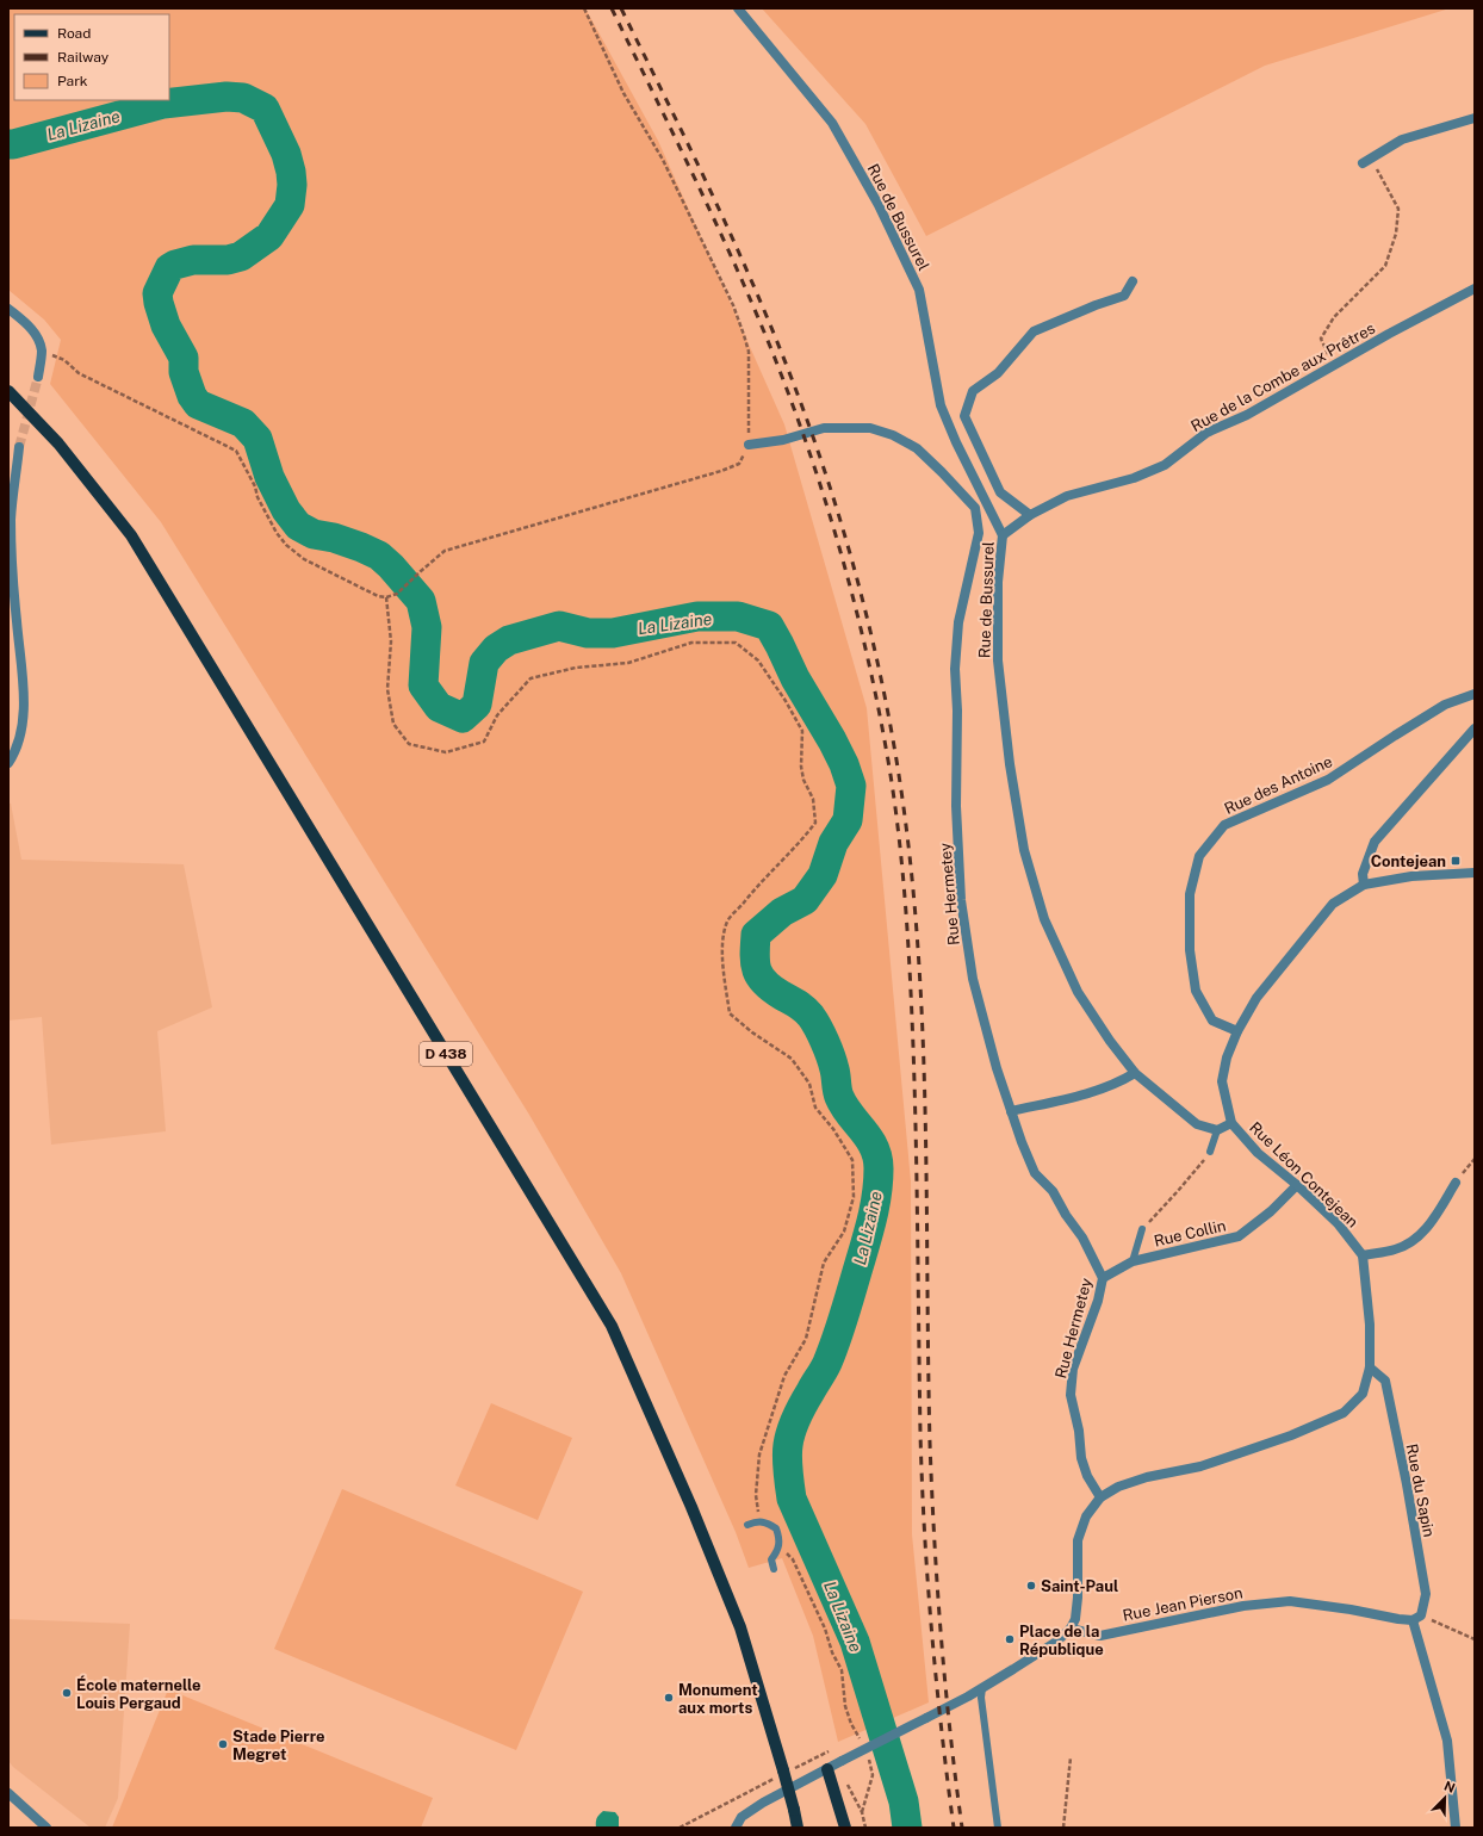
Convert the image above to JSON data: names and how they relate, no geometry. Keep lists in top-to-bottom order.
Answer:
{
  "streets": {
    "main road": ["D 438"],
    "street": [
      "Rue de Bussurel",
      "Rue de la Combe aux Prêtres",
      "Rue des Antoine",
      "Rue Hermetey",
      "Rue Léon Contejean",
      "Rue Collin",
      "Rue du Sapin",
      "Rue Jean Pierson"
    ]
  },
  "crossings": [
    ["Rue de Bussurel", "Rue de la Combe aux Prêtres"],
    ["Rue des Antoine", "Rue Léon Contejean"],
    ["Rue Hermetey", "Rue Collin"],
    ["Rue Léon Contejean", "Rue Collin"],
    ["Rue du Sapin", "Rue Jean Pierson"]
  ],
  "water": ["La Lizaine"],
  "places": {
    "transit": ["Contejean"],
    "other": [
      "Saint-Paul",
      "Place de la République",
      "École maternelle Louis Pergaud",
      "Monument aux morts",
      "Stade Pierre Megret"
    ]
  },
  "legend": ["Road", "Railway", "Park"],
  "north": "top right"
}
